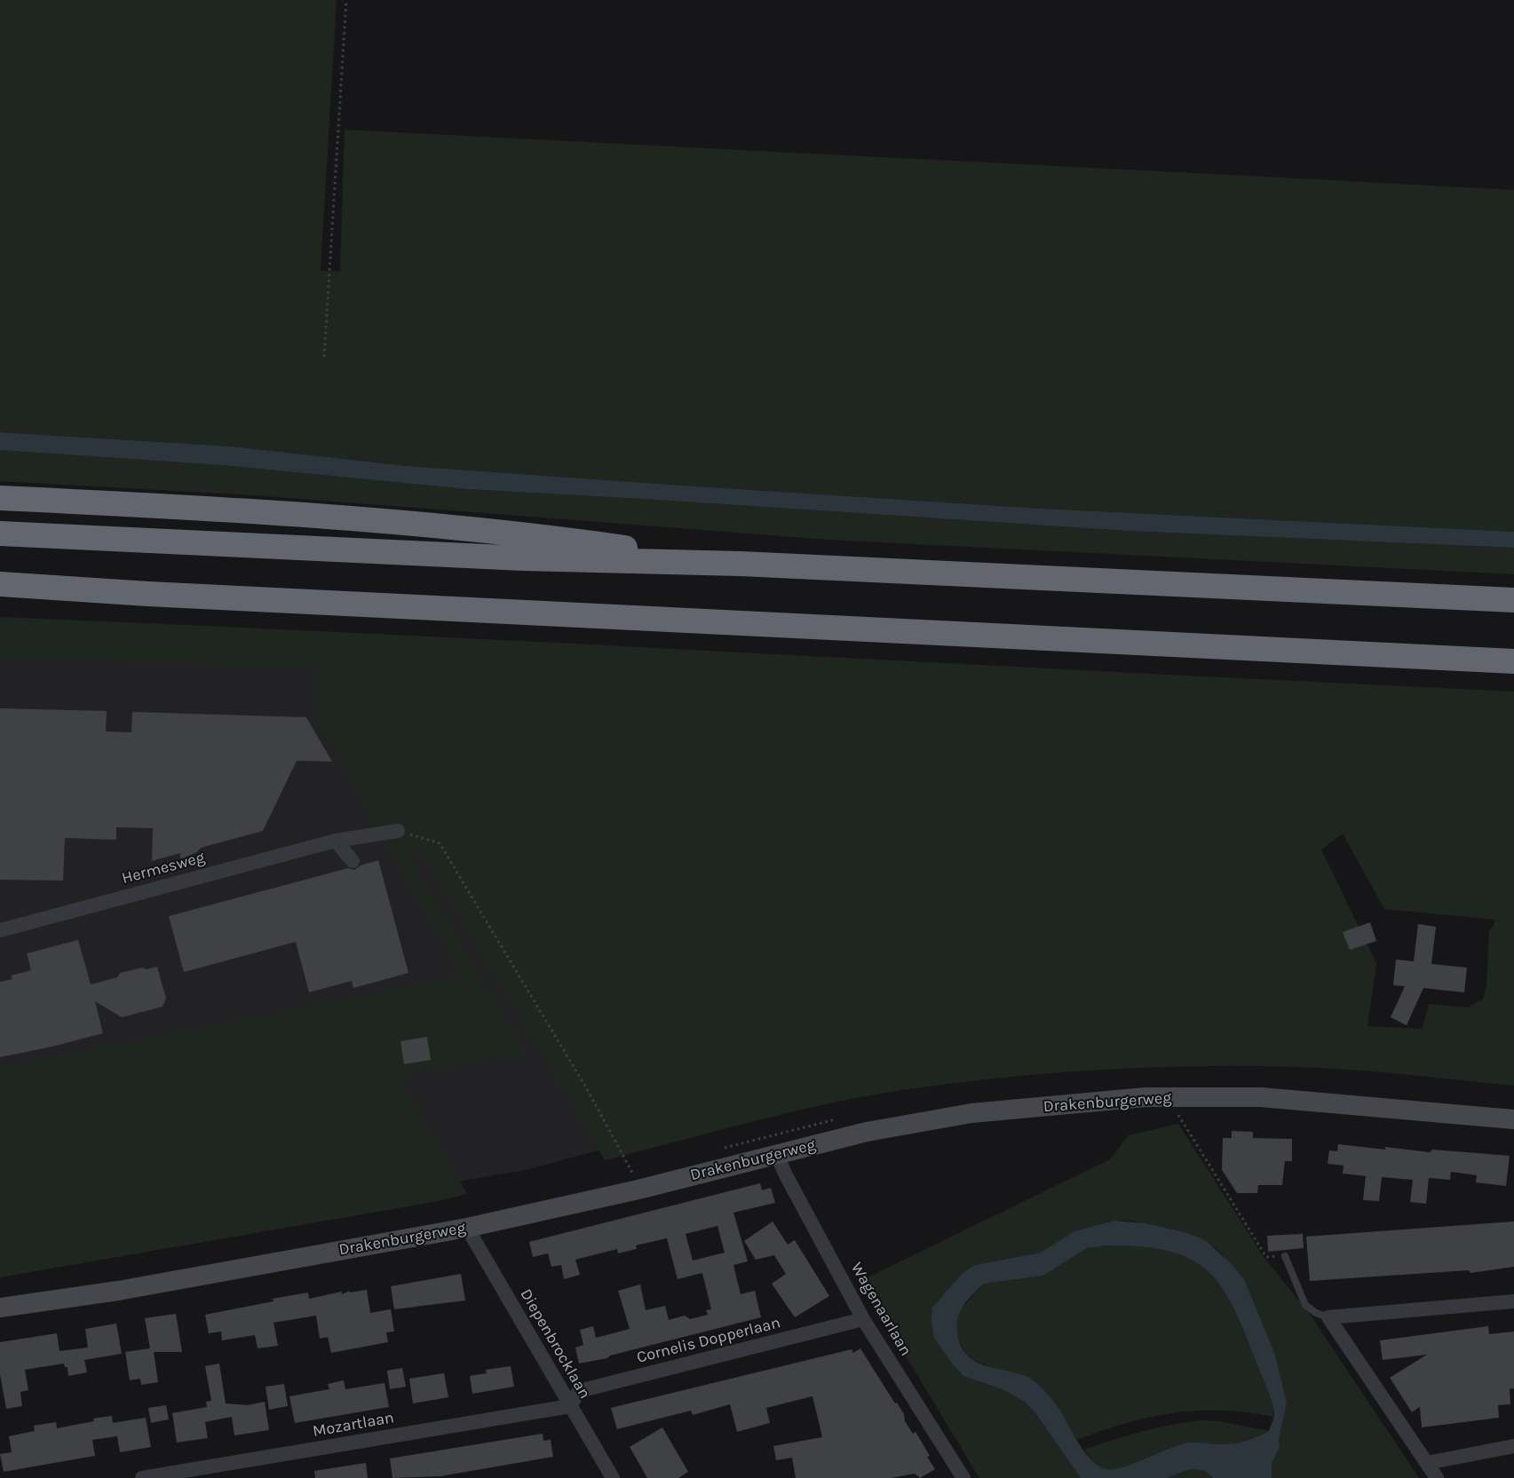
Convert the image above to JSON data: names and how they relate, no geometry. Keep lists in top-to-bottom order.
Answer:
{
  "streets": {
    "main road": ["Drakenburgerweg"],
    "street": [
      "Hermesweg",
      "Wagenaarlaan",
      "Cornelis Dopperlaan",
      "Diepenbrocklaan",
      "Mozartlaan"
    ]
  },
  "crossings": [
    ["Drakenburgerweg", "Wagenaarlaan"],
    ["Drakenburgerweg", "Diepenbrocklaan"],
    ["Wagenaarlaan", "Cornelis Dopperlaan"],
    ["Cornelis Dopperlaan", "Diepenbrocklaan"],
    ["Cornelis Dopperlaan", "Mozartlaan"],
    ["Diepenbrocklaan", "Mozartlaan"]
  ]
}
